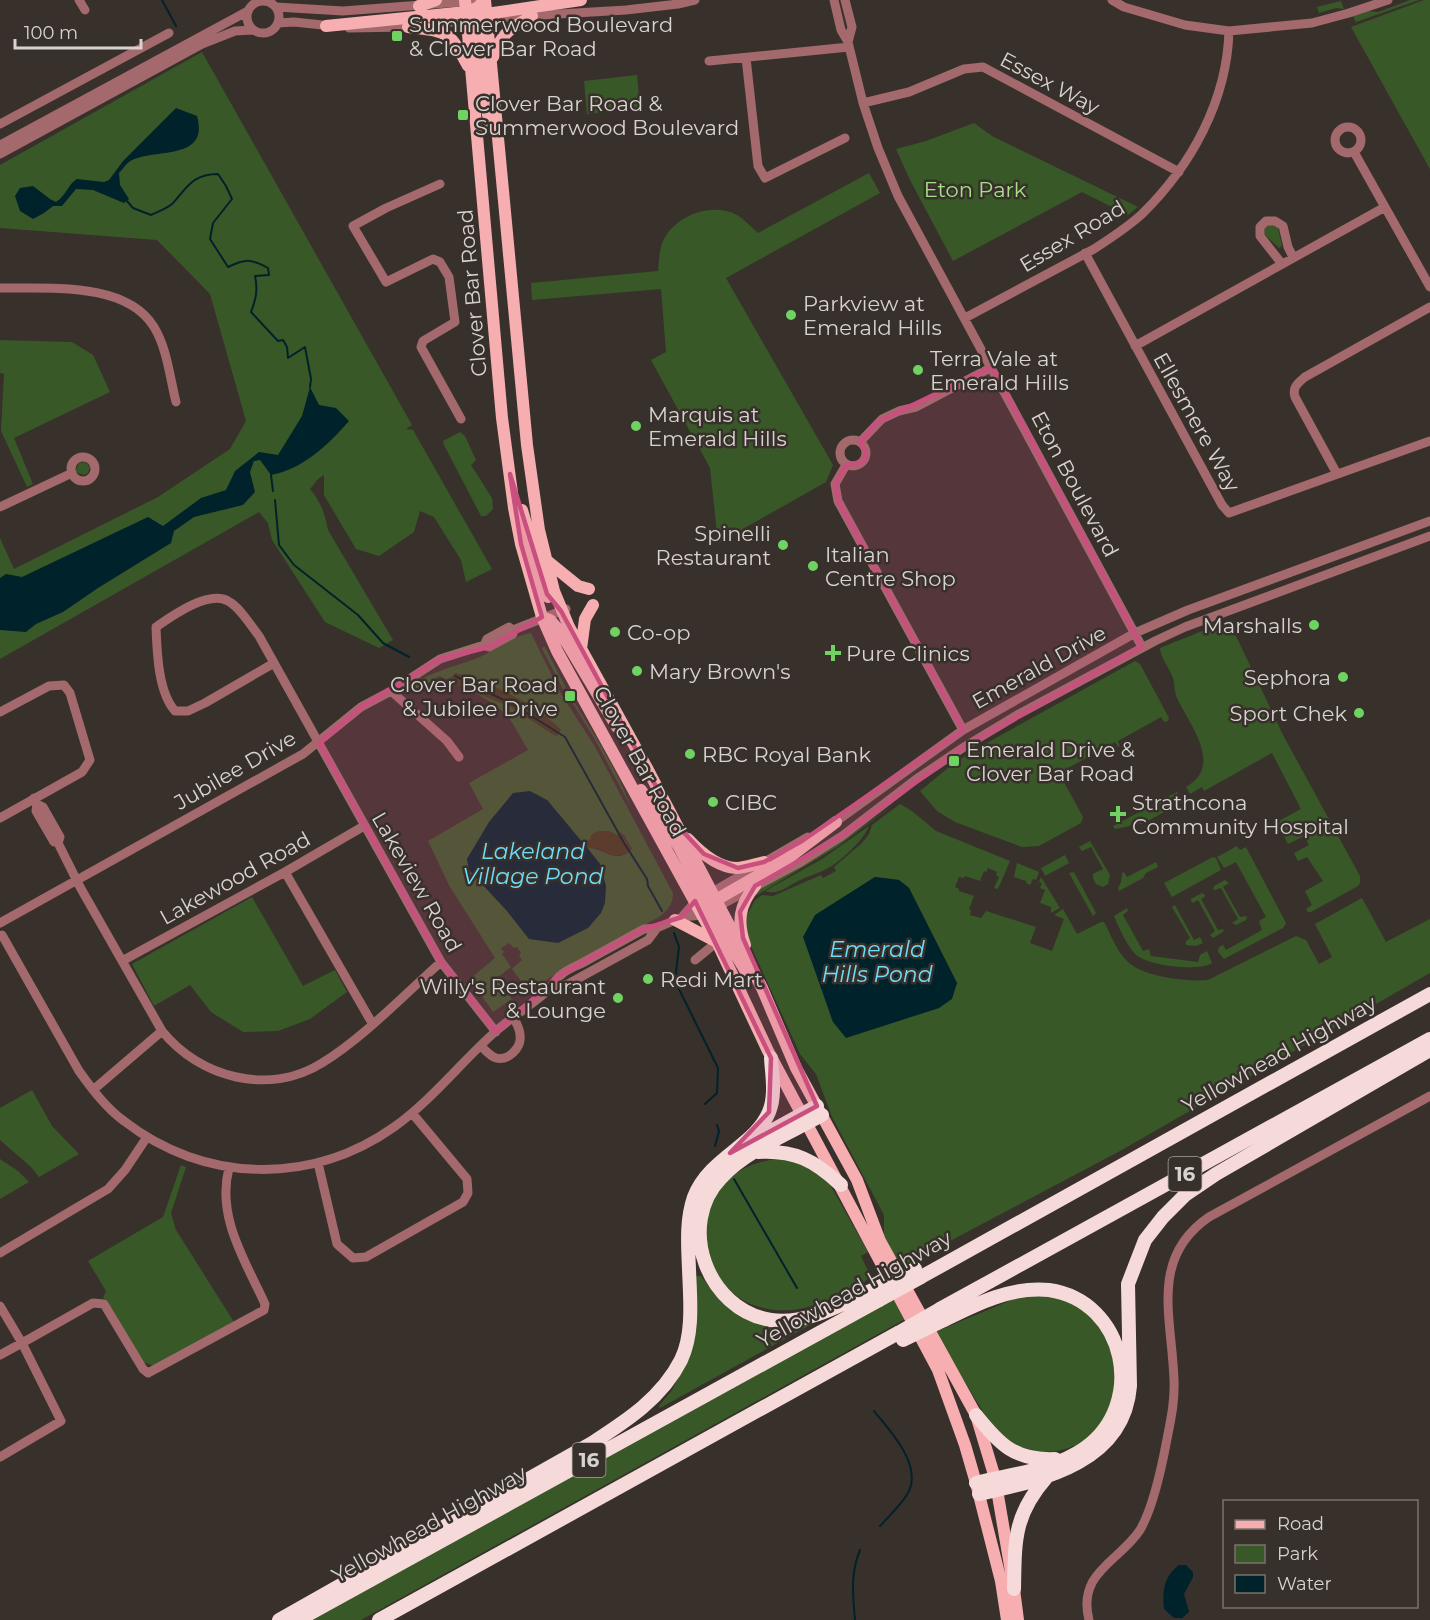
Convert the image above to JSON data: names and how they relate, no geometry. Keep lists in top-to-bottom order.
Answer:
{
  "streets": {
    "highway": ["Yellowhead Highway", "16"],
    "main road": ["Clover Bar Road"],
    "street": [
      "Essex Way",
      "Essex Road",
      "Ellesmere Way",
      "Eton Boulevard",
      "Emerald Drive",
      "Jubilee Drive",
      "Lakewood Road",
      "Lakeview Road"
    ]
  },
  "crossings": [
    ["Essex Way", "Essex Road"],
    ["Essex Way", "Eton Boulevard"],
    ["Essex Road", "Ellesmere Way"],
    ["Essex Road", "Eton Boulevard"],
    ["Clover Bar Road", "Emerald Drive"],
    ["Clover Bar Road", "Jubilee Drive"],
    ["Eton Boulevard", "Emerald Drive"],
    ["Jubilee Drive", "Lakeview Road"],
    ["Lakewood Road", "Lakeview Road"]
  ],
  "water": ["Lakeland Village Pond", "Emerald Hills Pond"],
  "parks": ["Eton Park"],
  "places": {
    "transit": [
      "Summerwood Boulevard & Clover Bar Road",
      "Clover Bar Road & Summerwood Boulevard",
      "Clover Bar Road & Jubilee Drive",
      "Emerald Drive & Clover Bar Road"
    ],
    "other": [
      "Parkview at Emerald Hills",
      "Terra Vale at Emerald Hills",
      "Marquis at Emerald Hills",
      "Spinelli Restaurant",
      "Italian Centre Shop",
      "Marshalls",
      "Co-op",
      "Mary Brown's",
      "Sephora",
      "Sport Chek",
      "RBC Royal Bank",
      "CIBC",
      "Redi Mart",
      "Willy's Restaurant & Lounge"
    ],
    "health": ["Pure Clinics", "Strathcona Community Hospital"]
  },
  "legend": ["Road", "Park", "Water"],
  "scale_bar": "100 m"
}
